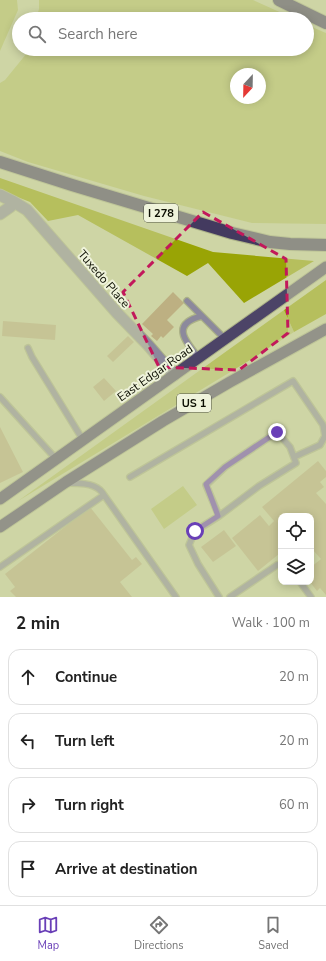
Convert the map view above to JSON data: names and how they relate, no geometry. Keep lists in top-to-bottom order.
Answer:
{
  "streets": {
    "highway": ["I 278", "East Edgar Road", "US 1"],
    "street": ["Tuxedo Place"]
  },
  "crossings": [
    ["Tuxedo Place", "East Edgar Road"]
  ],
  "north": "bottom",
  "page": {
    "search": "Search here",
    "heading": ["2 min", "Walk · 100 m"],
    "list": [
      ["Continue", "20 m"],
      ["Turn left", "20 m"],
      ["Turn right", "60 m"],
      "Arrive at destination"
    ],
    "nav": ["Map", "Directions", "Saved"]
  }
}
